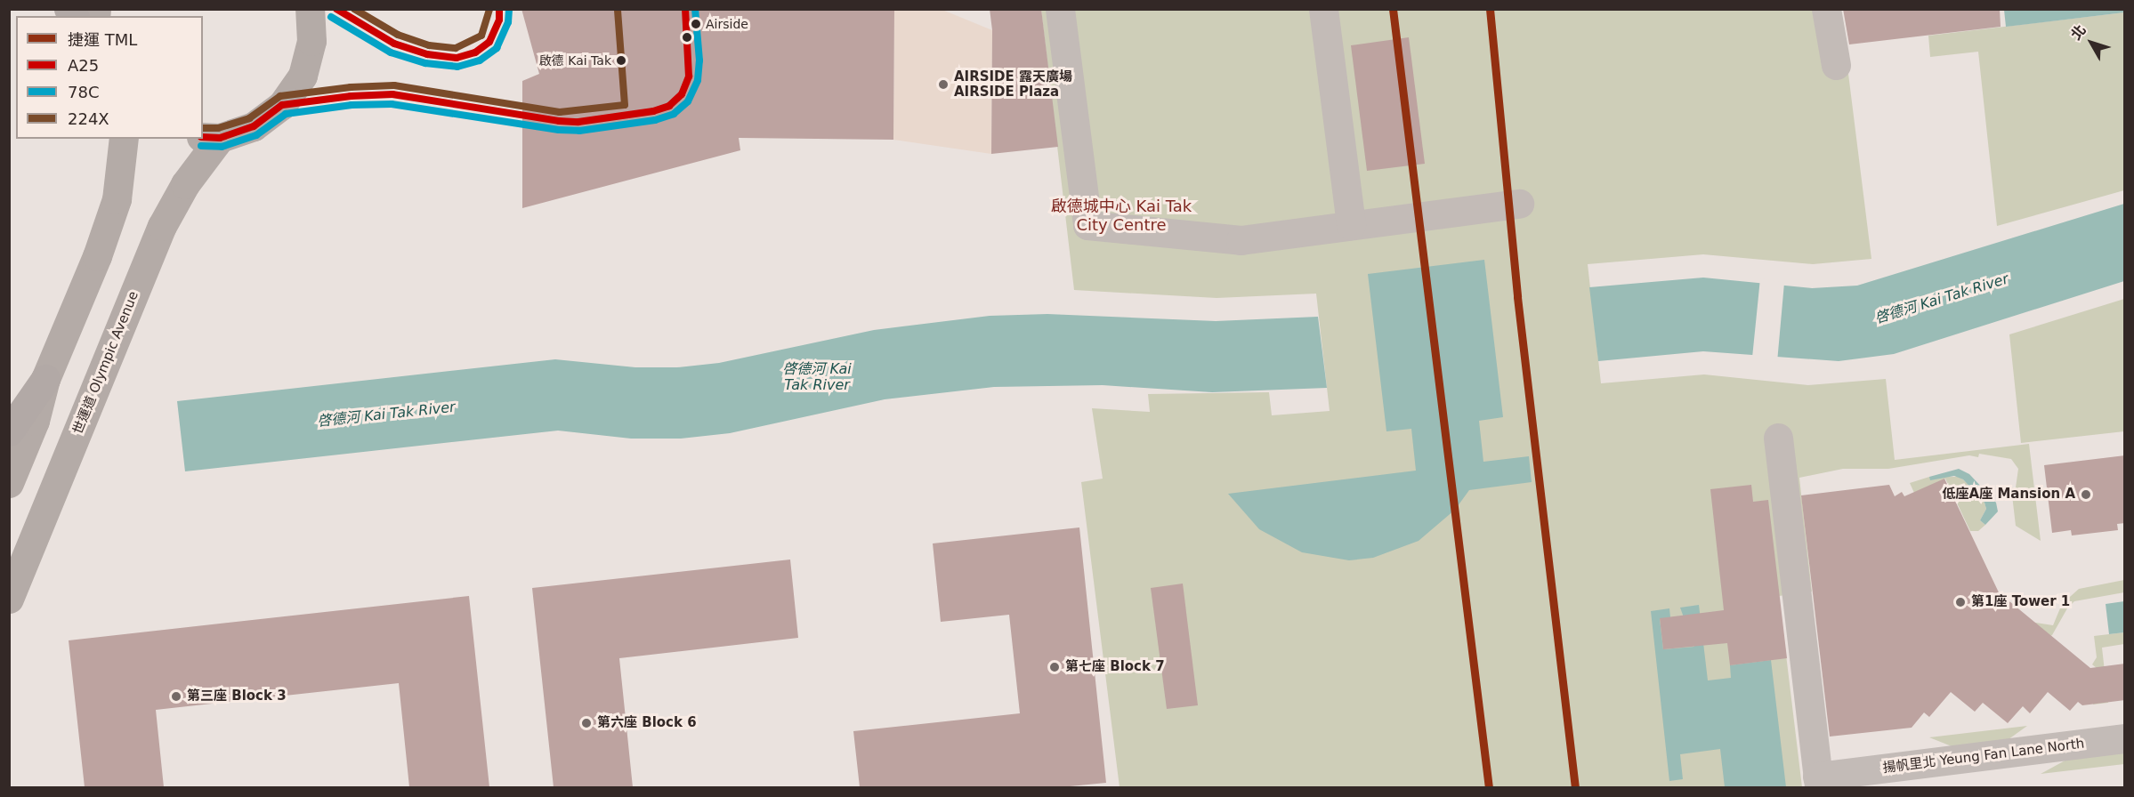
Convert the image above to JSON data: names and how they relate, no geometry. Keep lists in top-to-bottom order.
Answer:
{
  "streets": {
    "main road": ["世運道 Olympic Avenue"],
    "street": ["揚帆里北 Yeung Fan Lane North"]
  },
  "districts": ["啟德城中心 Kai Tak City Centre"],
  "water": ["啓德河 Kai Tak River"],
  "places": [
    "Airside",
    "啟德 Kai Tak",
    "AIRSIDE 露天廣場 AIRSIDE Plaza",
    "低座A座 Mansion A",
    "第1座 Tower 1",
    "第七座 Block 7",
    "第三座 Block 3",
    "第六座 Block 6"
  ],
  "lines": [
    "metro line TML",
    "transit line A25",
    "transit line 78C",
    "transit line 224X"
  ],
  "legend": [
    "捷運 TML",
    "A25",
    "78C",
    "224X"
  ],
  "north": "top left"
}
